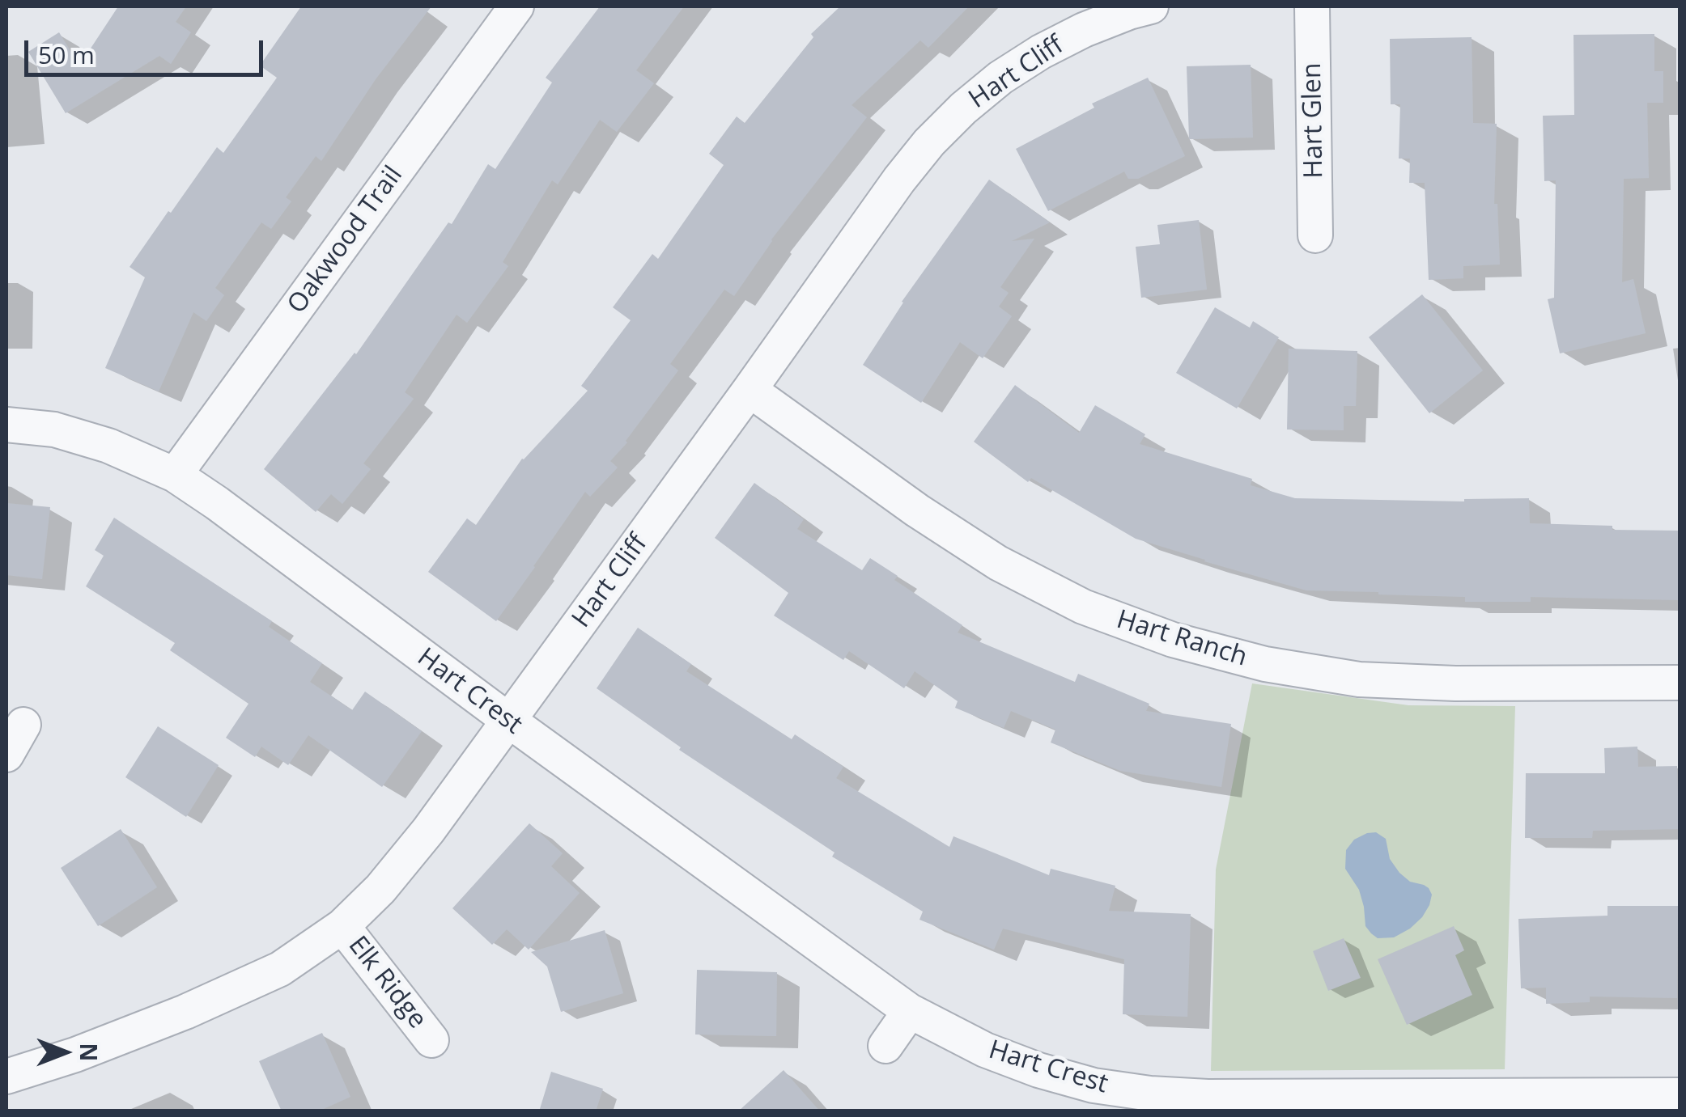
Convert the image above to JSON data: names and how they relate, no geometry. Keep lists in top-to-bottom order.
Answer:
{
  "streets": {
    "street": [
      "Hart Cliff",
      "Hart Glen",
      "Oakwood Trail",
      "Hart Ranch",
      "Hart Crest",
      "Elk Ridge"
    ]
  },
  "crossings": [
    ["Hart Cliff", "Hart Ranch"],
    ["Hart Cliff", "Hart Crest"],
    ["Hart Cliff", "Elk Ridge"],
    ["Oakwood Trail", "Hart Crest"]
  ],
  "scale_bar": "50 m",
  "north": "right"
}
